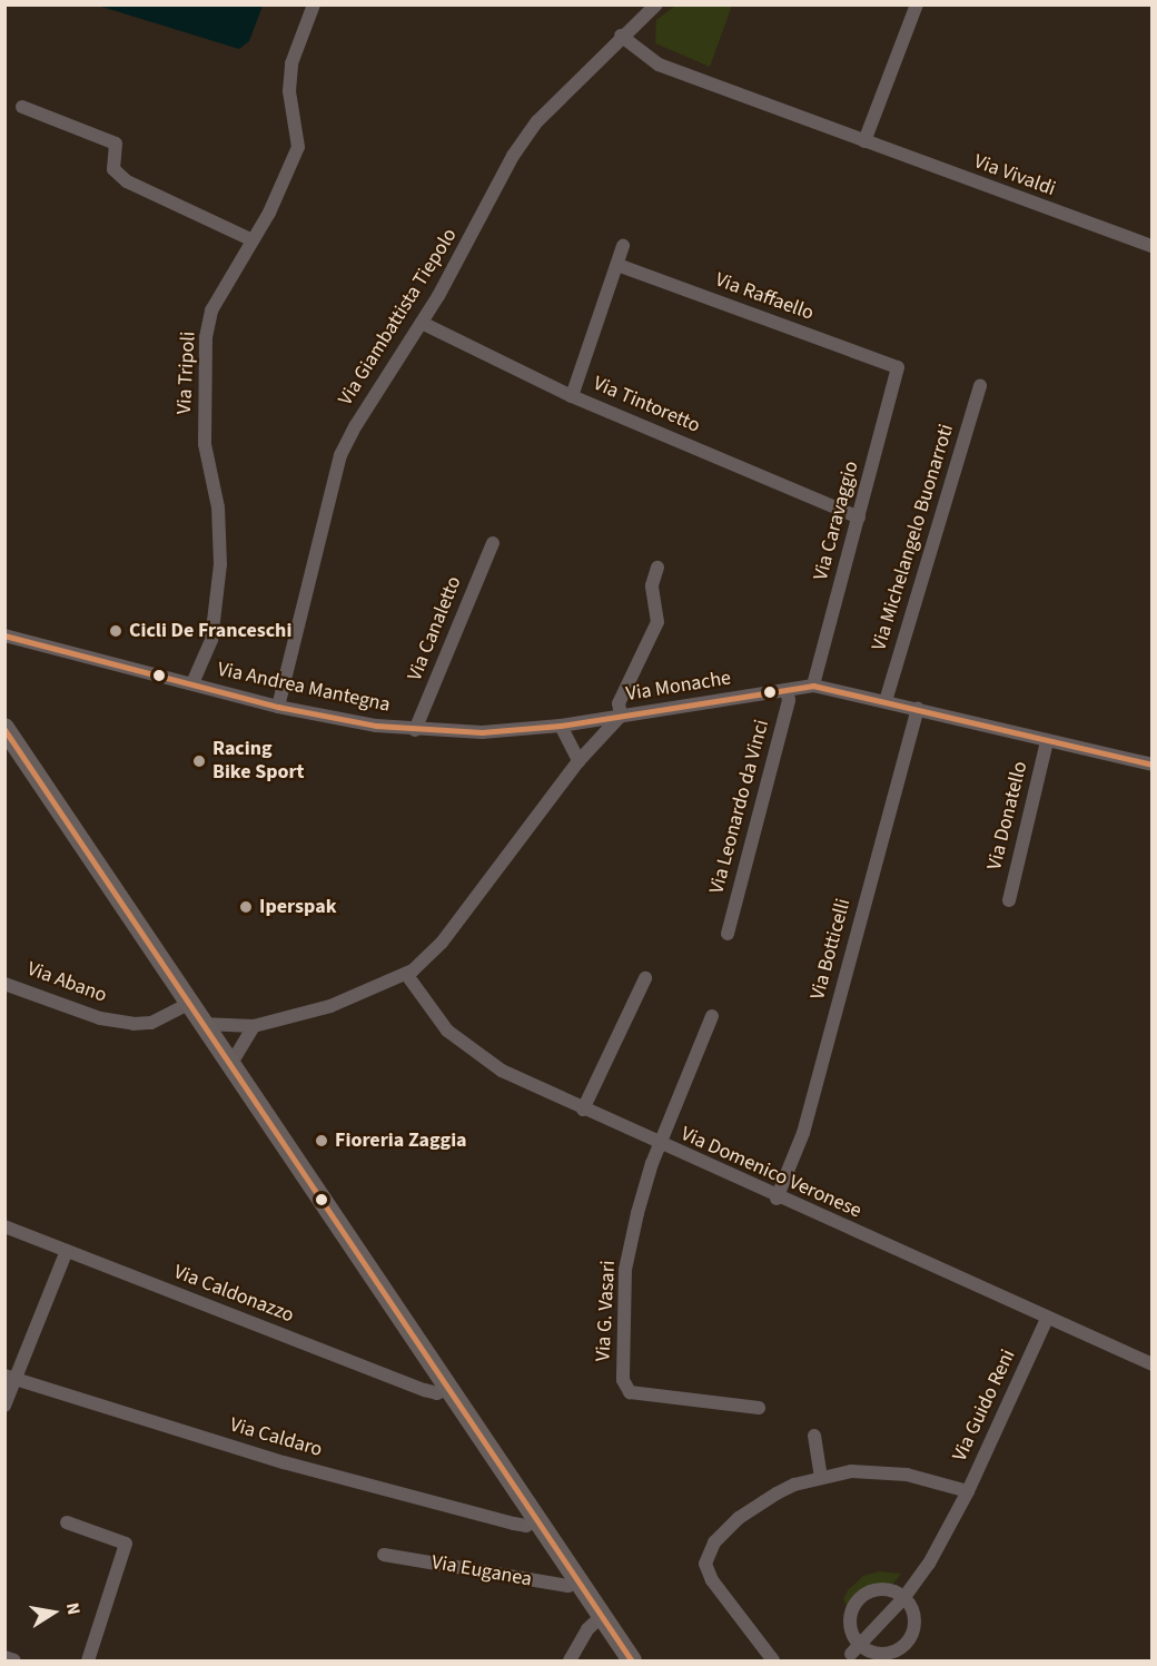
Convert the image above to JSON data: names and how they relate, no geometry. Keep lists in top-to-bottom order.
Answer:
{
  "streets": {
    "street": [
      "Via Vivaldi",
      "Via Raffaello",
      "Via Giambattista Tiepolo",
      "Via Tripoli",
      "Via Tintoretto",
      "Via Caravaggio",
      "Via Michelangelo Buonarroti",
      "Via Canaletto",
      "Via Monache",
      "Via Andrea Mantegna",
      "Via Leonardo da Vinci",
      "Via Donatello",
      "Via Botticelli",
      "Via Abano",
      "Via Domenico Veronese",
      "Via Caldonazzo",
      "Via G. Vasari",
      "Via Guido Reni",
      "Via Caldaro",
      "Via Euganea"
    ]
  },
  "crossings": [
    ["Via Vivaldi", "Via Giambattista Tiepolo"],
    ["Via Raffaello", "Via Caravaggio"],
    ["Via Giambattista Tiepolo", "Via Tintoretto"],
    ["Via Giambattista Tiepolo", "Via Andrea Mantegna"],
    ["Via Tripoli", "Via Andrea Mantegna"],
    ["Via Tintoretto", "Via Caravaggio"],
    ["Via Caravaggio", "Via Monache"],
    ["Via Michelangelo Buonarroti", "Via Monache"],
    ["Via Canaletto", "Via Andrea Mantegna"],
    ["Via Monache", "Via Andrea Mantegna"],
    ["Via Monache", "Via Leonardo da Vinci"],
    ["Via Monache", "Via Donatello"],
    ["Via Monache", "Via Botticelli"],
    ["Via Monache", "Via Domenico Veronese"],
    ["Via Monache", "Via Euganea"],
    ["Via Botticelli", "Via Domenico Veronese"],
    ["Via Abano", "Via Euganea"],
    ["Via Domenico Veronese", "Via G. Vasari"],
    ["Via Domenico Veronese", "Via Guido Reni"],
    ["Via Caldonazzo", "Via Euganea"],
    ["Via Caldaro", "Via Euganea"]
  ],
  "places": [
    "Cicli De Franceschi",
    "Racing Bike Sport",
    "Iperspak",
    "Fioreria Zaggia"
  ],
  "north": "right"
}
